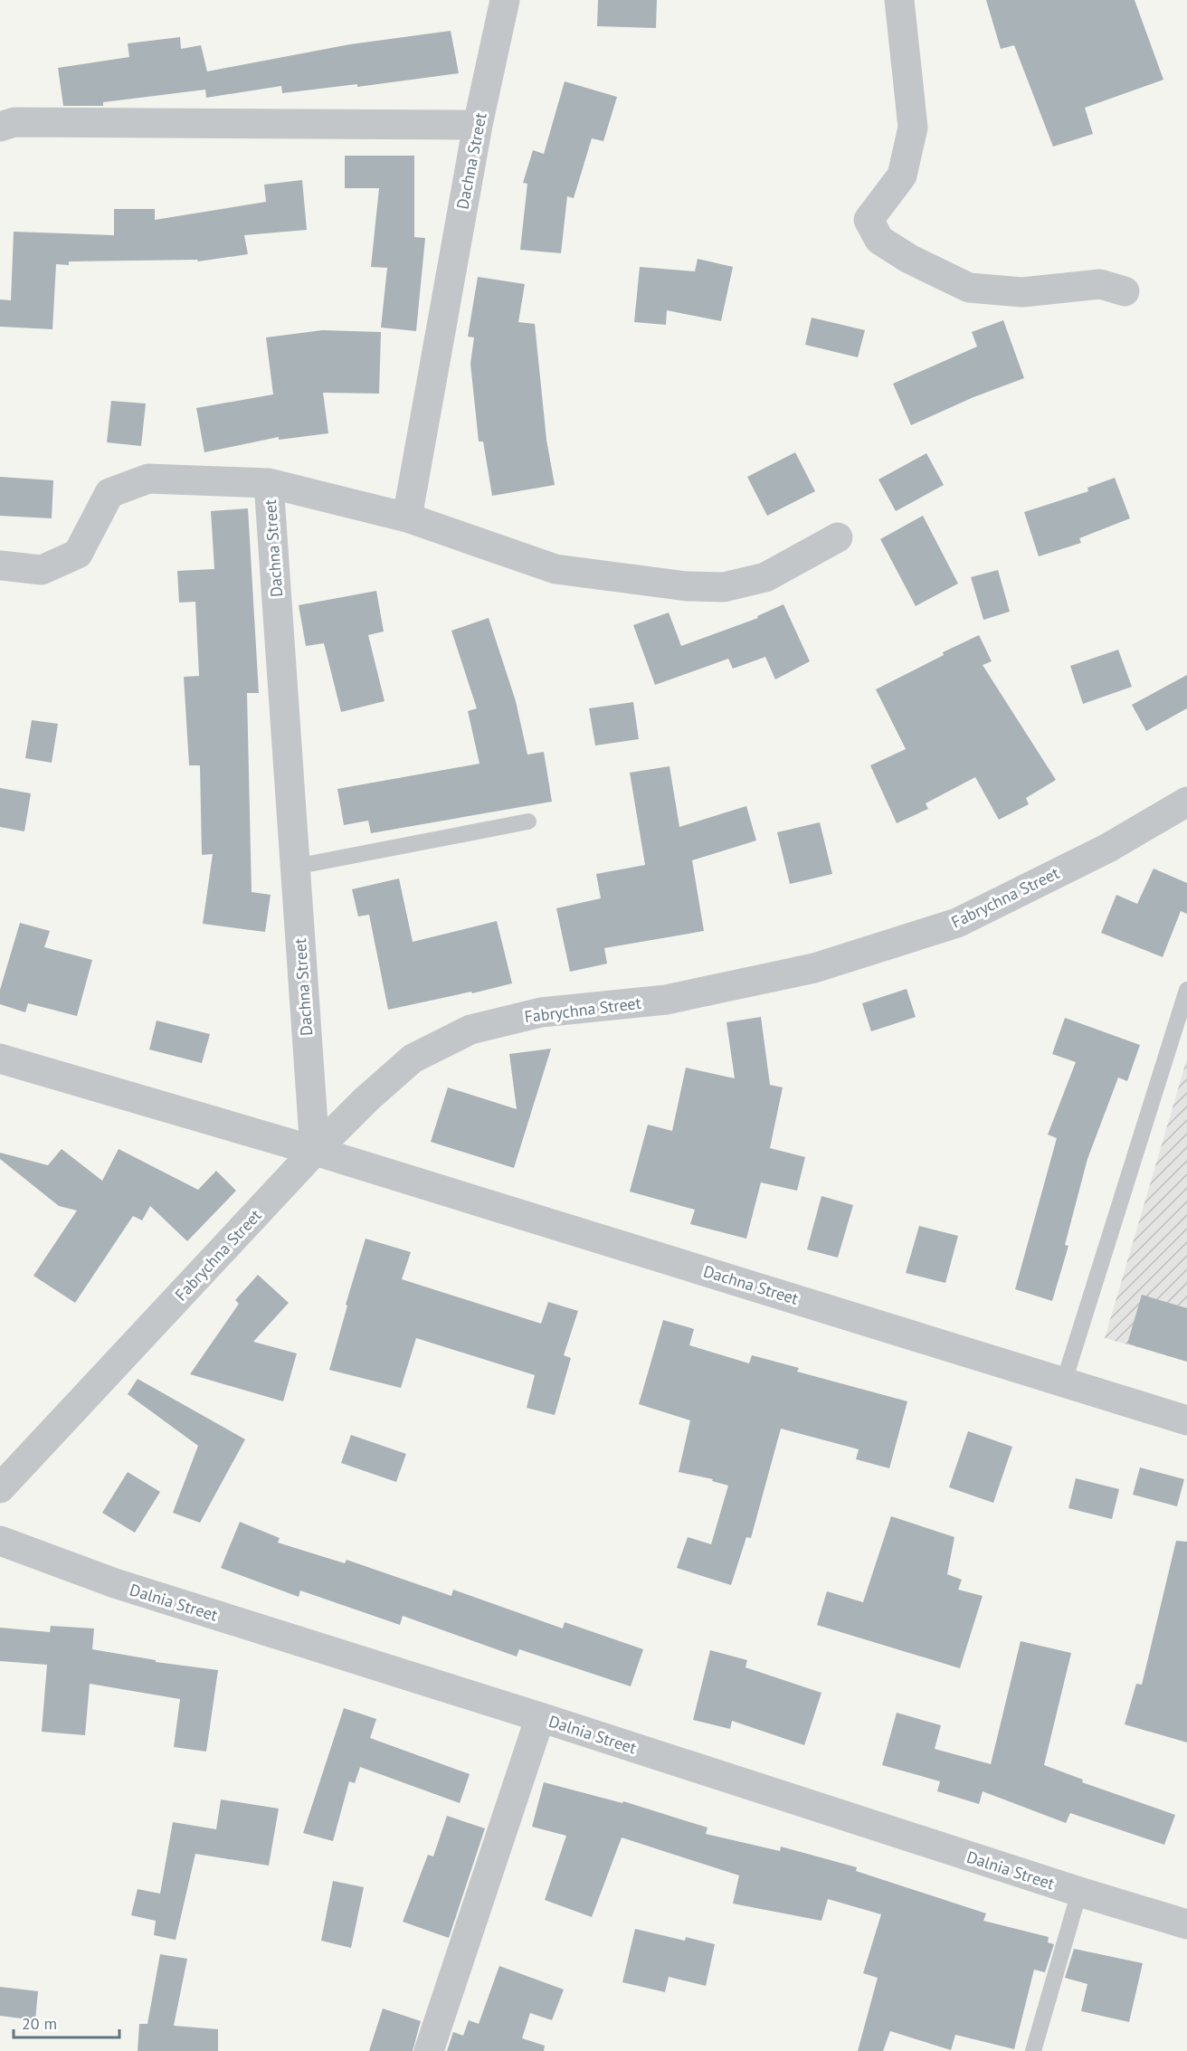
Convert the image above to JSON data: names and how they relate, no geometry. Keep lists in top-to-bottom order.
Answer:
{
  "streets": {
    "street": ["Dachna Street", "Fabrychna Street", "Dalnia Street"]
  },
  "crossings": [
    ["Dachna Street", "Fabrychna Street"]
  ],
  "scale_bar": "20 m"
}
